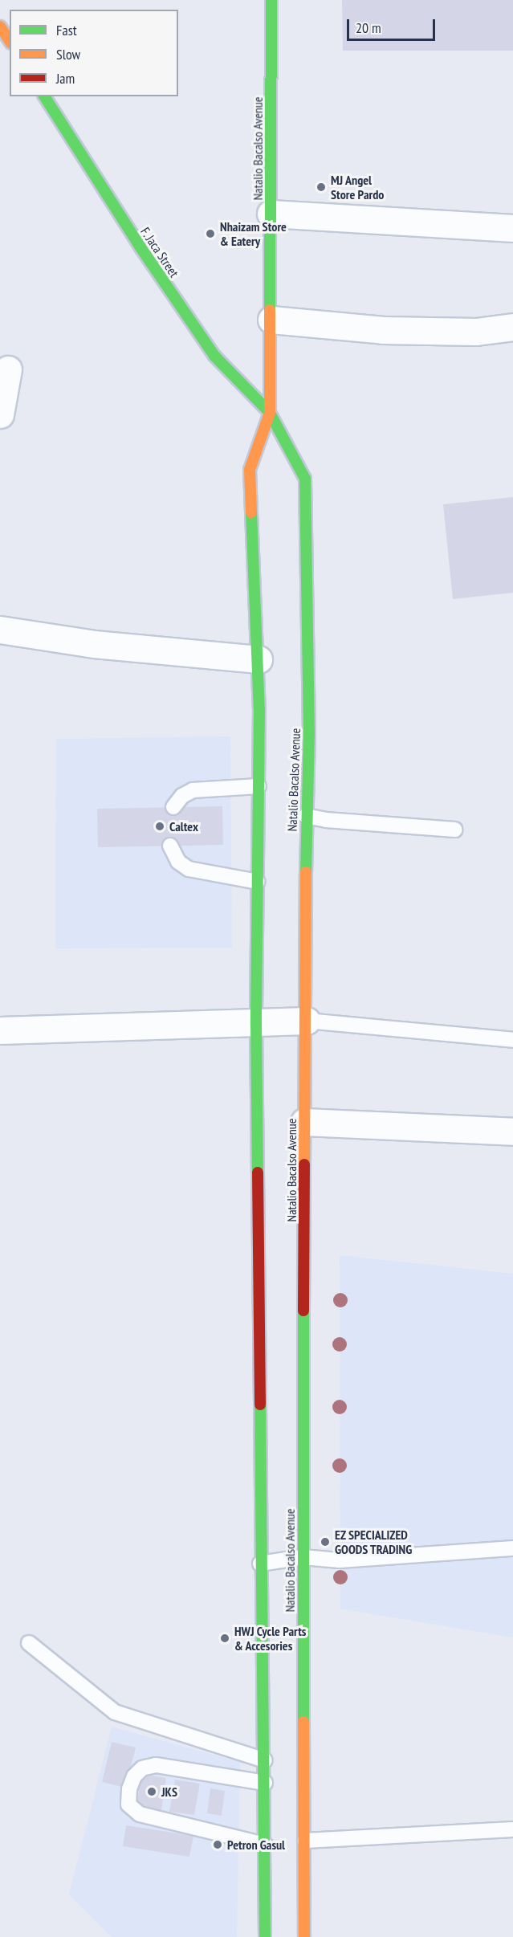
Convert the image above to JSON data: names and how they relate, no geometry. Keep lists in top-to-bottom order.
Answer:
{
  "streets": {
    "main road": ["Natalio Bacalso Avenue", "F. Jaca Street"]
  },
  "crossings": [
    ["Natalio Bacalso Avenue", "F. Jaca Street"]
  ],
  "places": [
    "MJ Angel Store Pardo",
    "Nhaizam Store & Eatery",
    "Caltex",
    "EZ SPECIALIZED GOODS TRADING",
    "HWJ Cycle Parts & Accesories",
    "JKS",
    "Petron Gasul"
  ],
  "legend": ["Fast", "Slow", "Jam"],
  "scale_bar": "20 m"
}
